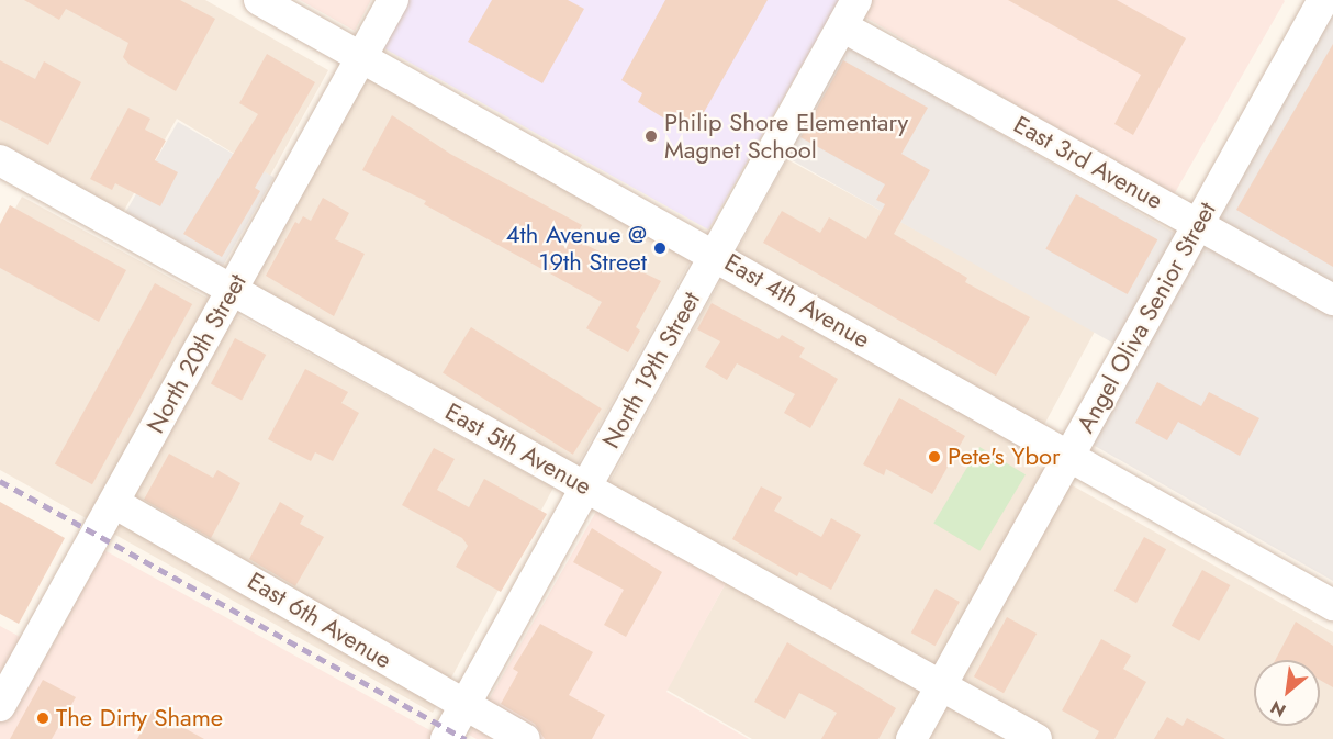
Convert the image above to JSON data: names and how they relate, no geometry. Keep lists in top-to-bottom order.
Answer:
{
  "streets": {
    "street": [
      "East 3rd Avenue",
      "East 4th Avenue",
      "Angel Oliva Senior Street",
      "North 20th Street",
      "North 19th Street",
      "East 5th Avenue",
      "East 6th Avenue"
    ]
  },
  "crossings": [
    ["East 3rd Avenue", "Angel Oliva Senior Street"],
    ["East 3rd Avenue", "North 19th Street"],
    ["East 4th Avenue", "Angel Oliva Senior Street"],
    ["East 4th Avenue", "North 20th Street"],
    ["East 4th Avenue", "North 19th Street"],
    ["Angel Oliva Senior Street", "East 5th Avenue"],
    ["North 20th Street", "East 5th Avenue"],
    ["North 20th Street", "East 6th Avenue"],
    ["North 19th Street", "East 5th Avenue"],
    ["North 19th Street", "East 6th Avenue"]
  ],
  "places": [
    "Philip Shore Elementary Magnet School",
    "4th Avenue @ 19th Street",
    "Pete's Ybor",
    "The Dirty Shame"
  ],
  "north": "bottom left"
}
